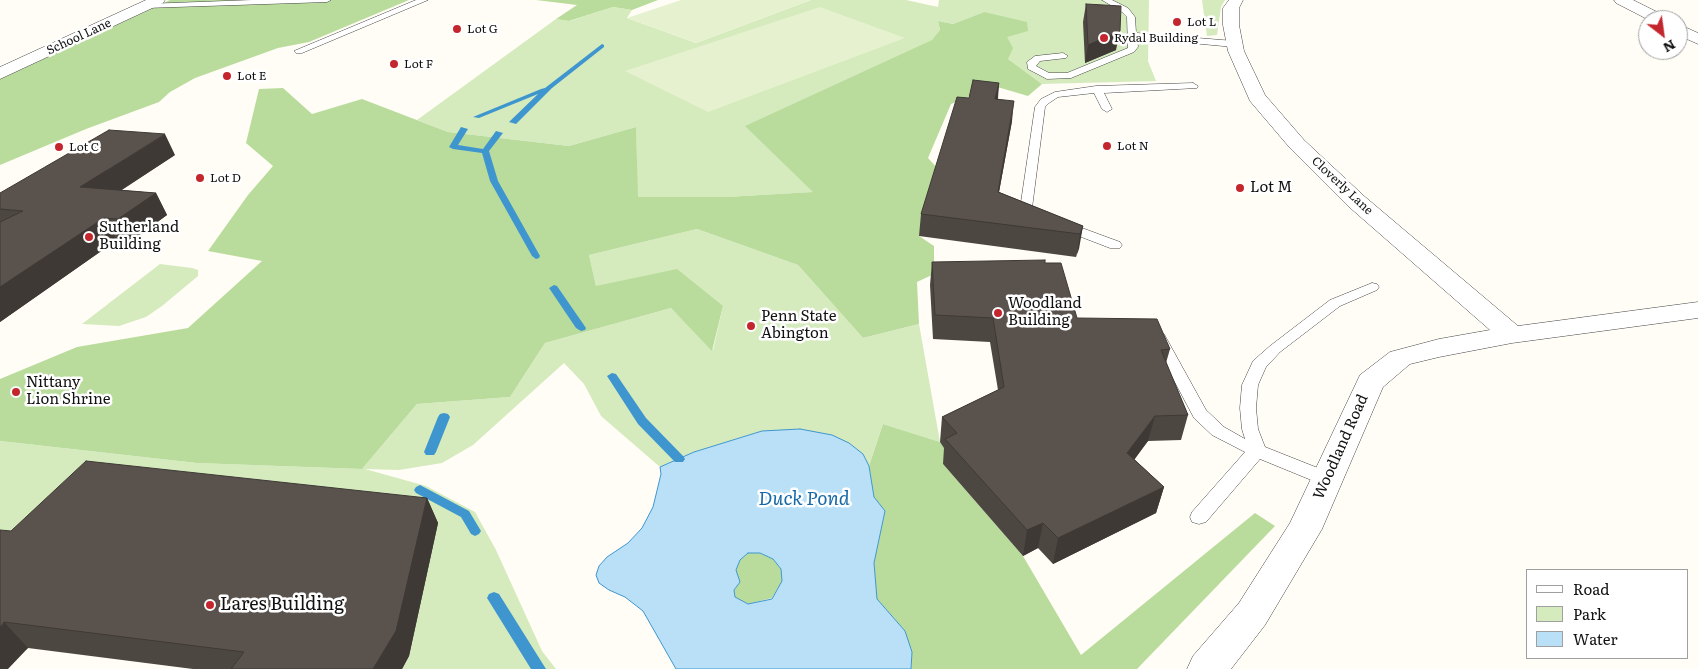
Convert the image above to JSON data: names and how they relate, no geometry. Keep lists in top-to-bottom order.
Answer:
{
  "streets": {
    "street": ["School Lane", "Cloverly Lane", "Woodland Road"]
  },
  "crossings": [
    ["Cloverly Lane", "Woodland Road"]
  ],
  "water": ["Duck Pond"],
  "places": [
    "Lot L",
    "Lot G",
    "Rydal Building",
    "Lot F",
    "Lot E",
    "Lot N",
    "Lot C",
    "Lot D",
    "Lot M",
    "Sutherland Building",
    "Woodland Building",
    "Penn State Abington",
    "Nittany Lion Shrine",
    "Lares Building"
  ],
  "legend": ["Road", "Park", "Water"],
  "north": "bottom right"
}
